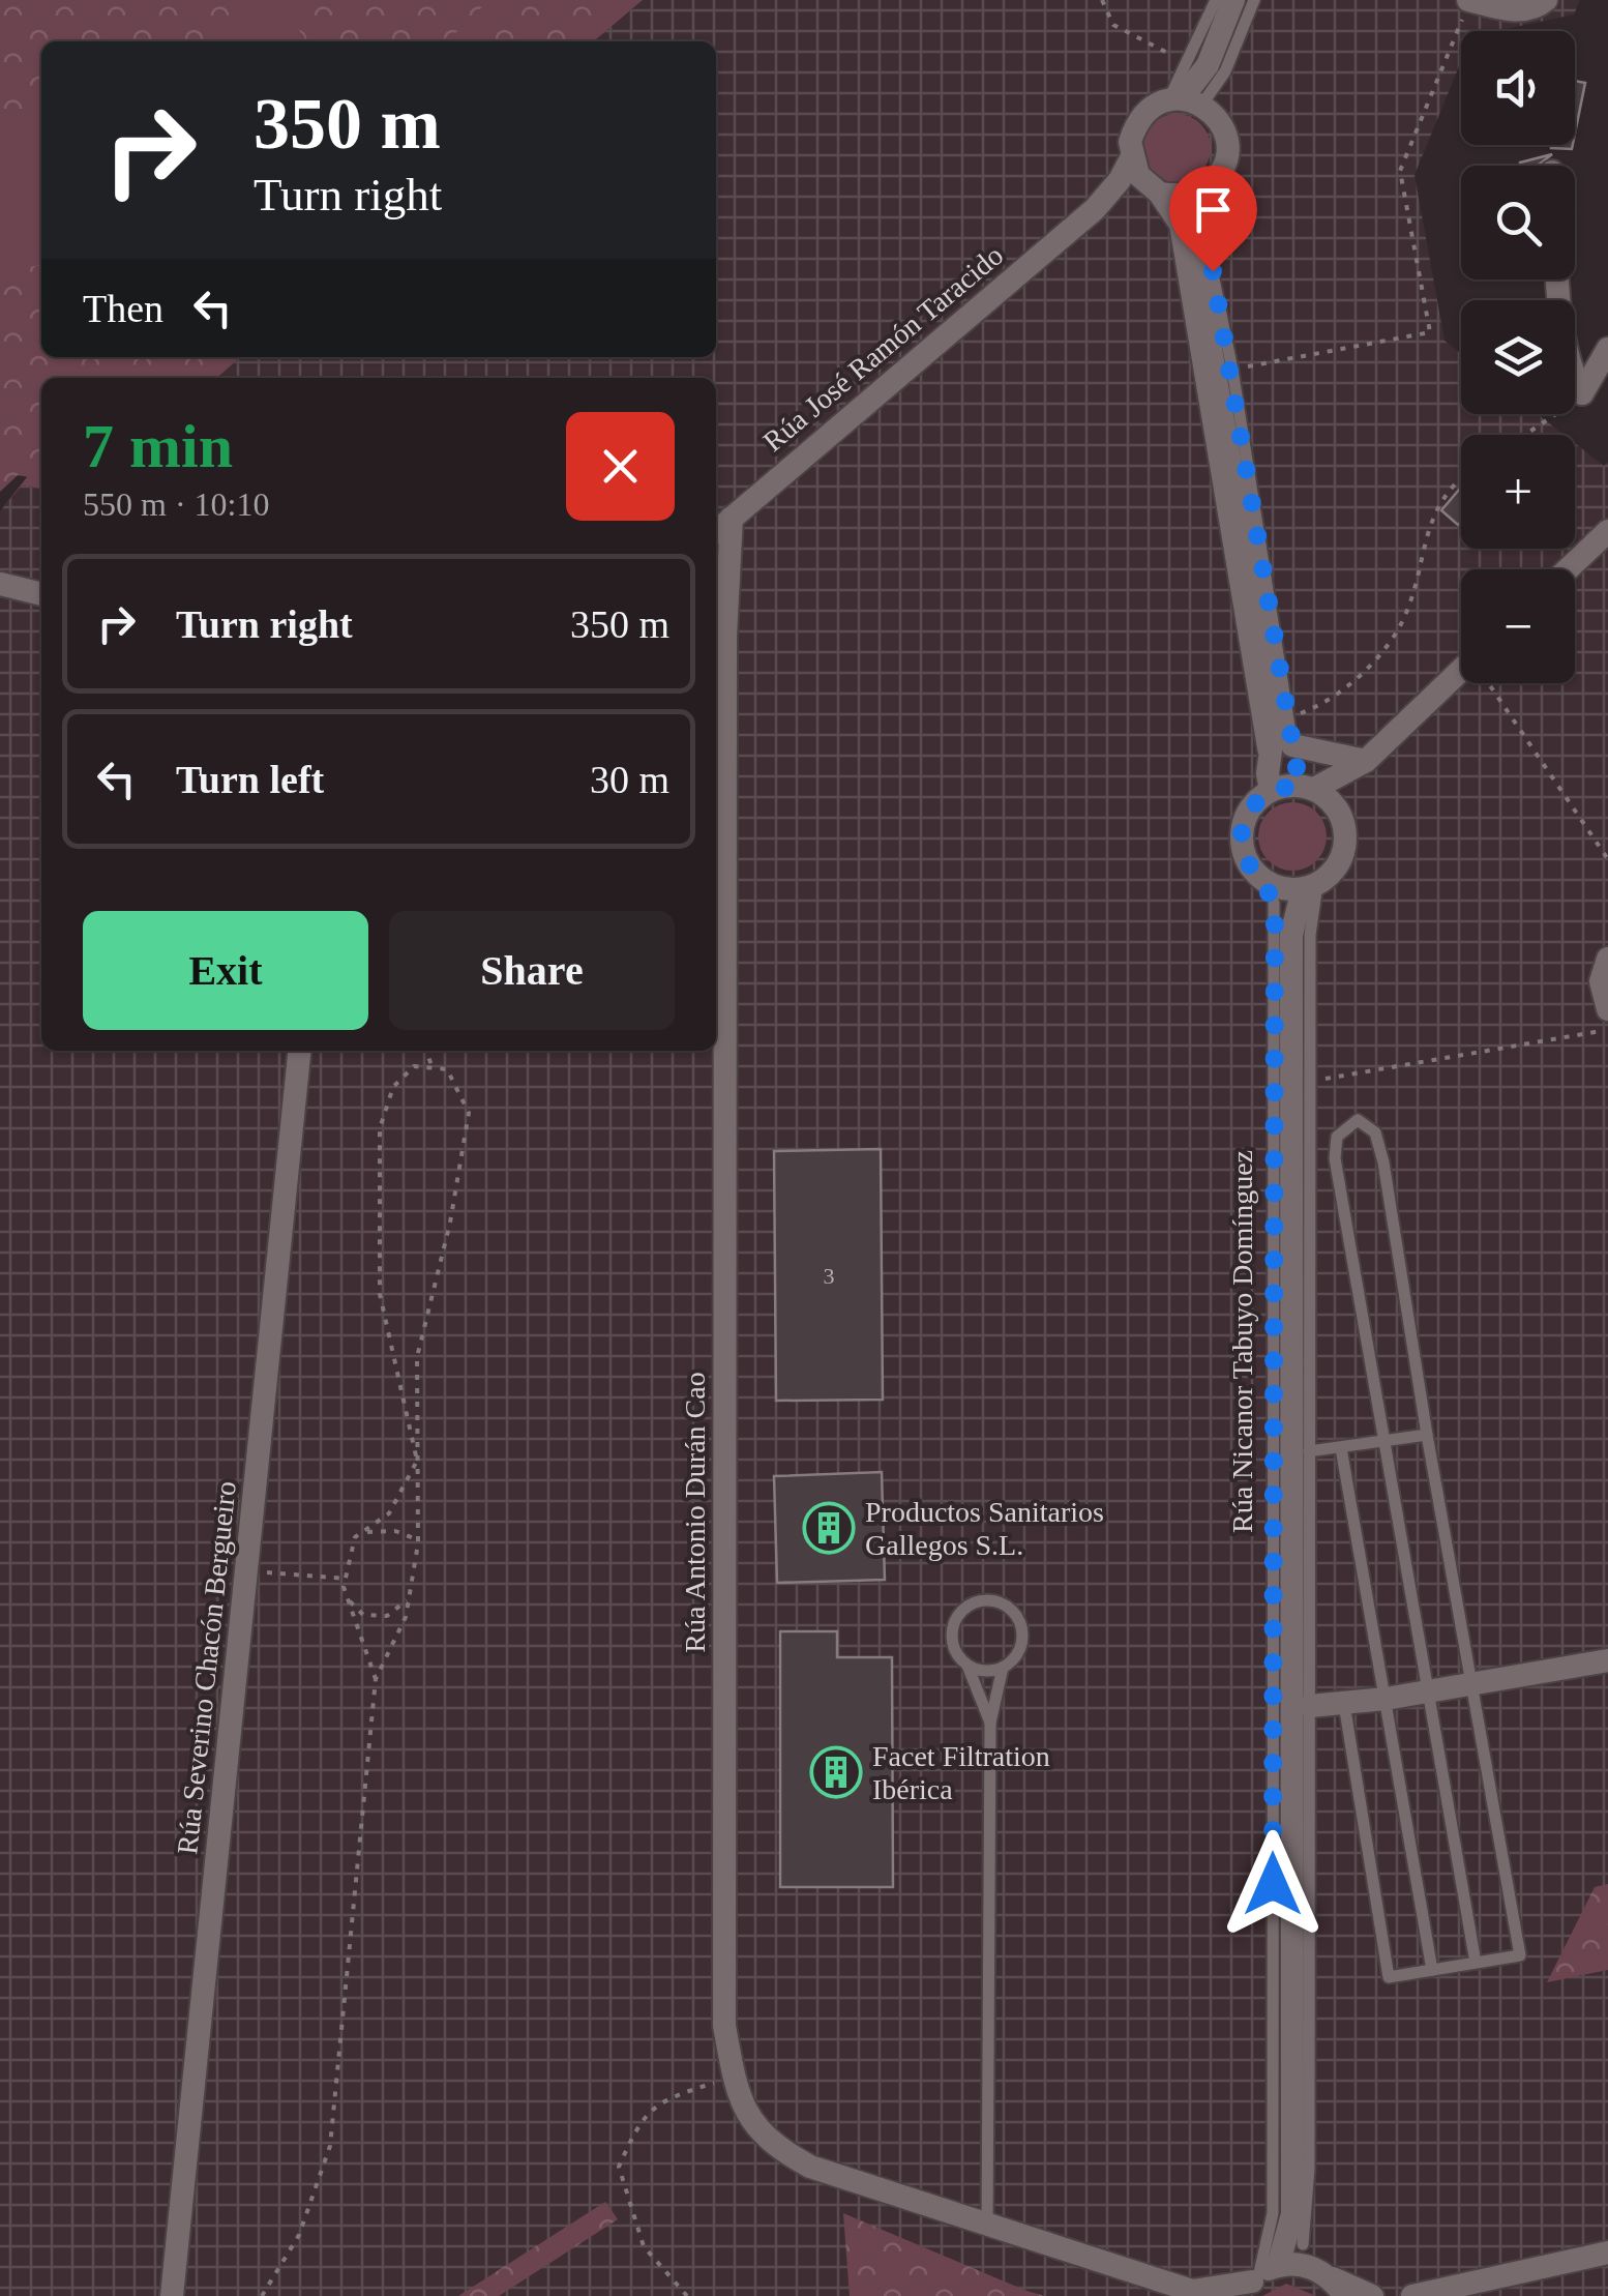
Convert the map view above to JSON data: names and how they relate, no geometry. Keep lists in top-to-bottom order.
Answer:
{
  "streets": {
    "street": [
      "Rúa José Ramón Taracido",
      "Rúa Nicanor Tabuyo Domínguez",
      "Rúa Antonio Durán Cao",
      "Rúa Severino Chacón Bergueiro"
    ]
  },
  "crossings": [
    ["Rúa José Ramón Taracido", "Rúa Antonio Durán Cao"],
    ["Rúa Nicanor Tabuyo Domínguez", "Rúa Antonio Durán Cao"]
  ],
  "places": {
    "building": ["Productos Sanitarios Gallegos S.L.", "Facet Filtration Ibérica"]
  },
  "house_numbers": ["3"],
  "page": {
    "map_buttons": ["+", "−"],
    "turn": ["350 m", "Turn right"],
    "then": "Then",
    "heading": ["7 min", "550 m · 10:10"],
    "list": [
      {
        "name": "Turn right",
        "value": "350 m"
      },
      {
        "name": "Turn left",
        "value": "30 m"
      }
    ],
    "buttons": ["Exit", "Share"]
  }
}
